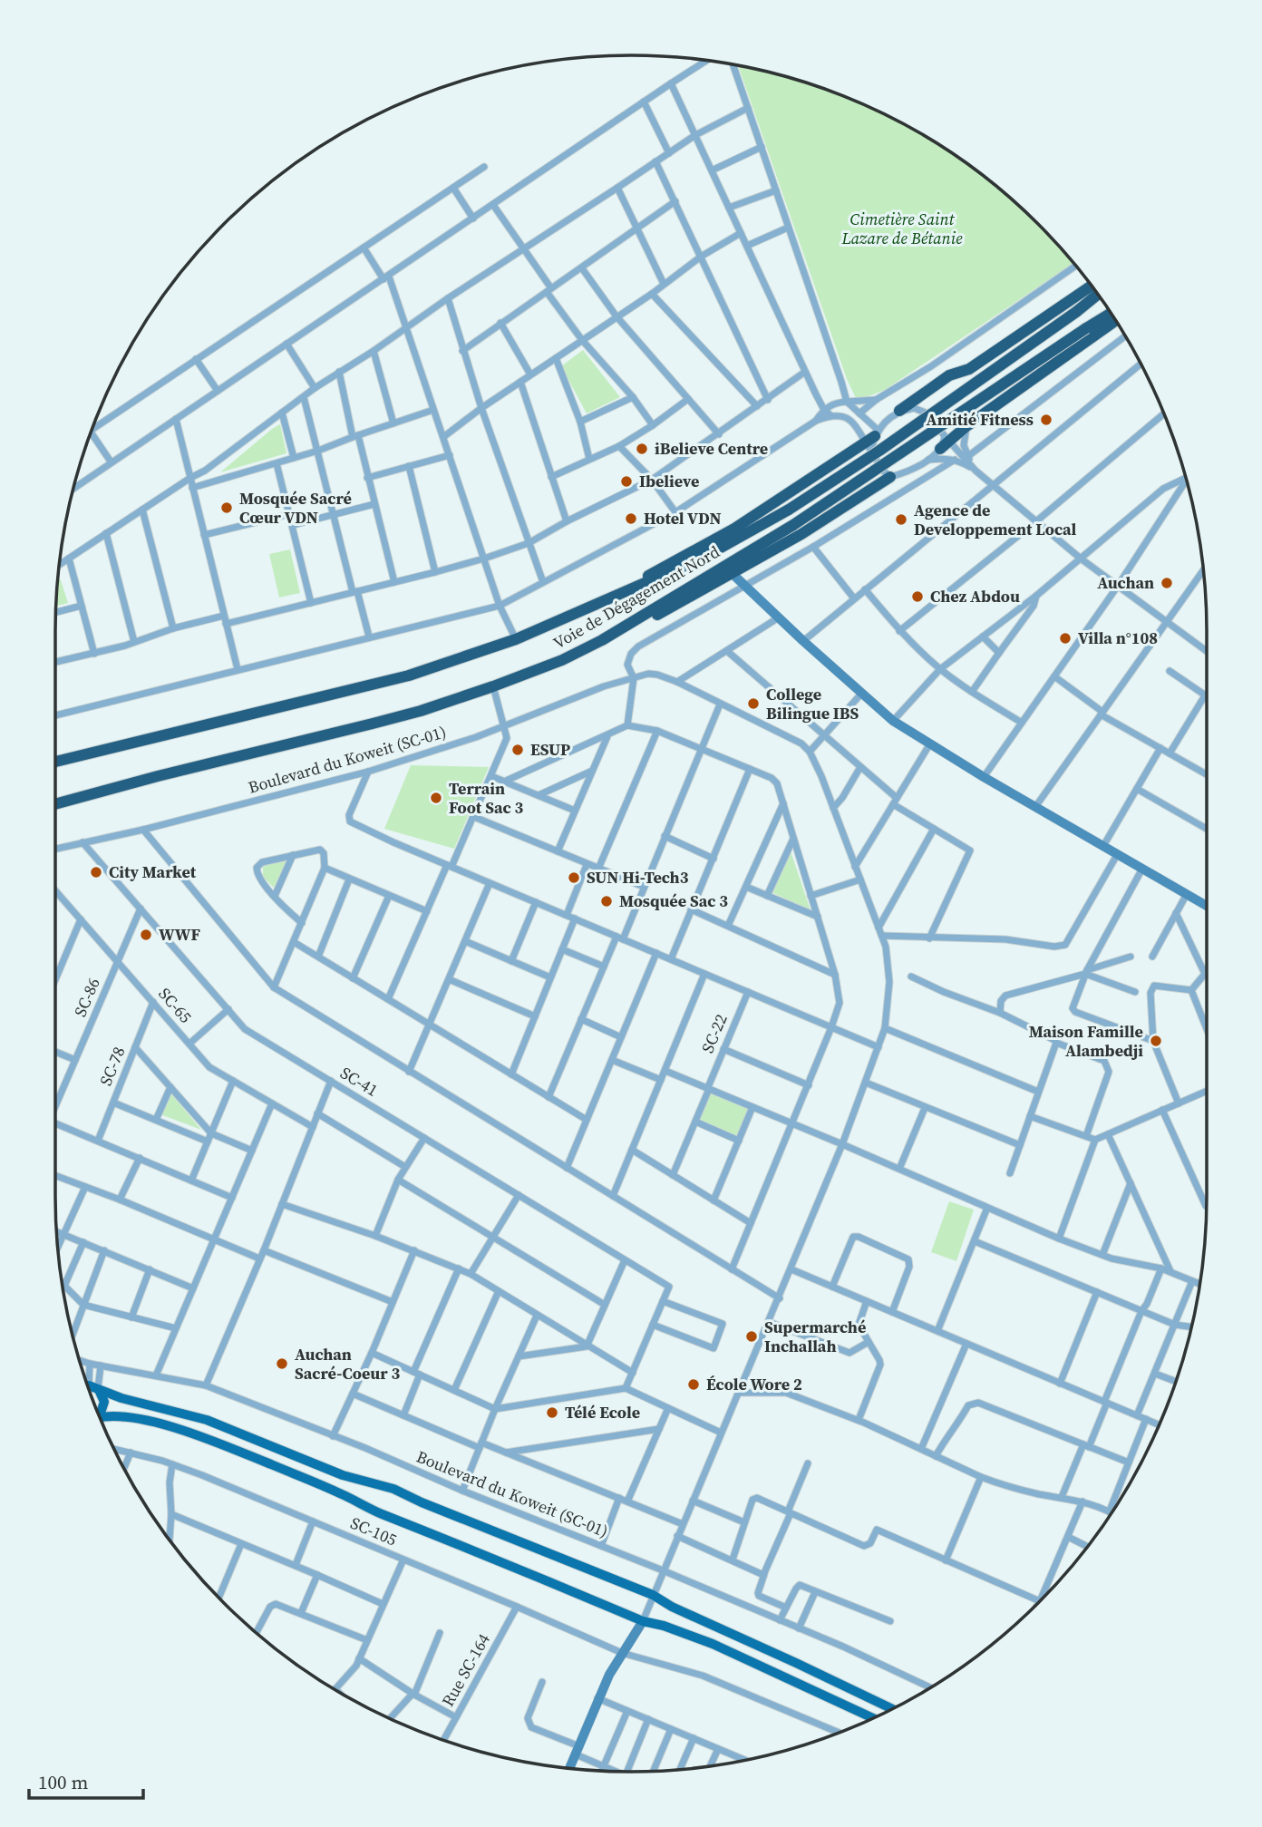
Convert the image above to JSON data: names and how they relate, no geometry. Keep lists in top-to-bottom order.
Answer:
{
  "streets": {
    "highway": ["Voie de Dégagement Nord"],
    "street": [
      "Boulevard du Koweit (SC-01)",
      "SC-86",
      "SC-65",
      "SC-22",
      "SC-78",
      "SC-41",
      "SC-105",
      "Rue SC-164"
    ]
  },
  "crossings": [
    ["Boulevard du Koweit (SC-01)", "SC-41"],
    ["SC-86", "SC-65"],
    ["SC-86", "SC-41"],
    ["SC-65", "SC-78"],
    ["SC-105", "Rue SC-164"]
  ],
  "parks": ["Cimetière Saint Lazare de Bétanie"],
  "places": [
    "Amitié Fitness",
    "iBelieve Centre",
    "Ibelieve",
    "Mosquée Sacré Cœur VDN",
    "Hotel VDN",
    "Agence de Developpement Local",
    "Auchan",
    "Chez Abdou",
    "Villa n°108",
    "College Bilingue IBS",
    "ESUP",
    "Terrain Foot Sac 3",
    "City Market",
    "SUN Hi-Tech3",
    "Mosquée Sac 3",
    "WWF",
    "Maison Famille Alambedji",
    "Supermarché Inchallah",
    "Auchan Sacré-Coeur 3",
    "École Wore 2",
    "Télé Ecole"
  ],
  "scale_bar": "100 m"
}
